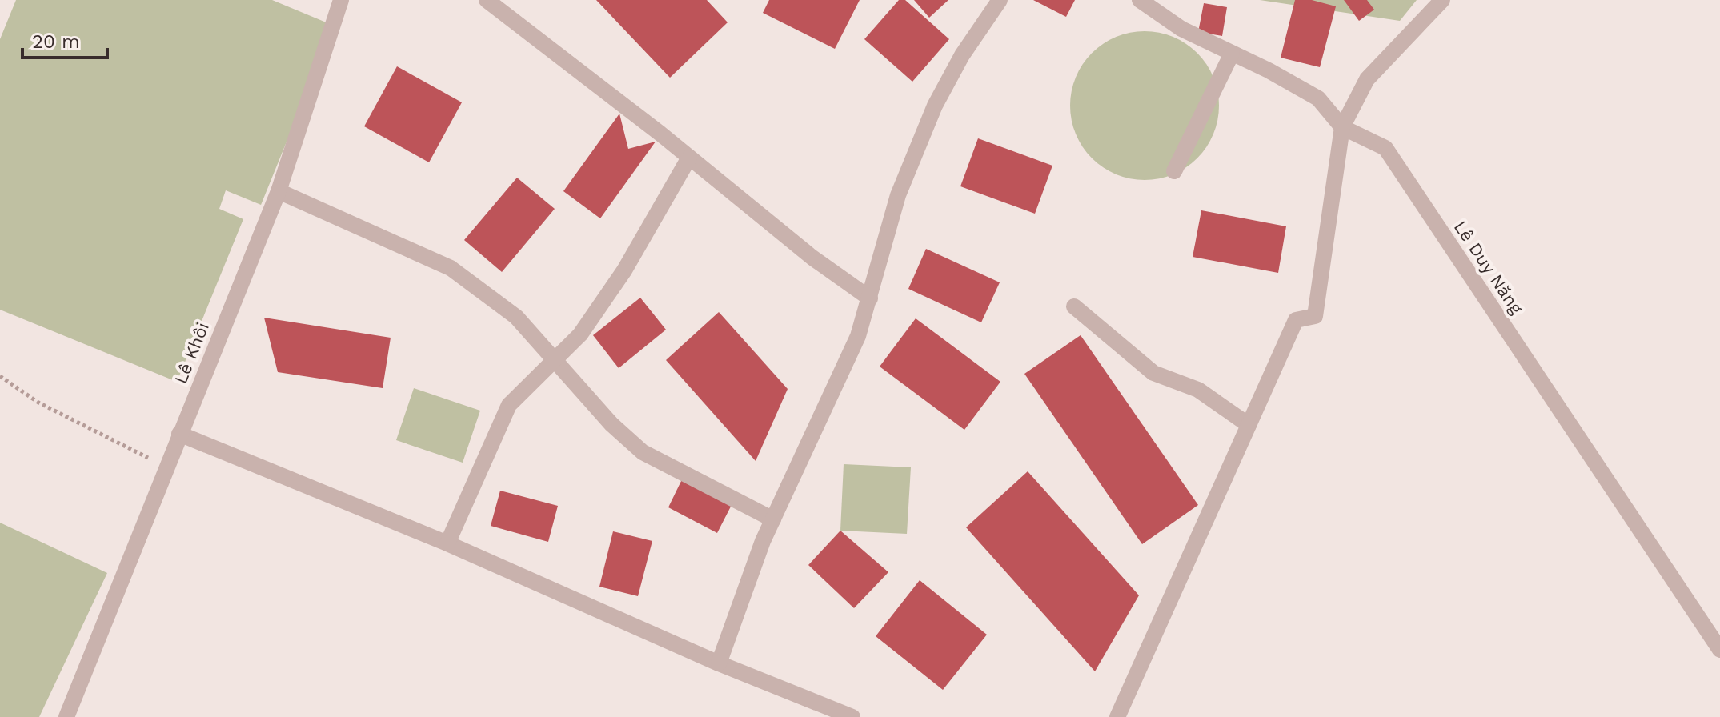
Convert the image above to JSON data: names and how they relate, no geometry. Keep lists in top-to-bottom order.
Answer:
{
  "streets": {
    "street": ["Lê Duy Năng", "Lê Khôi"]
  },
  "scale_bar": "20 m"
}
